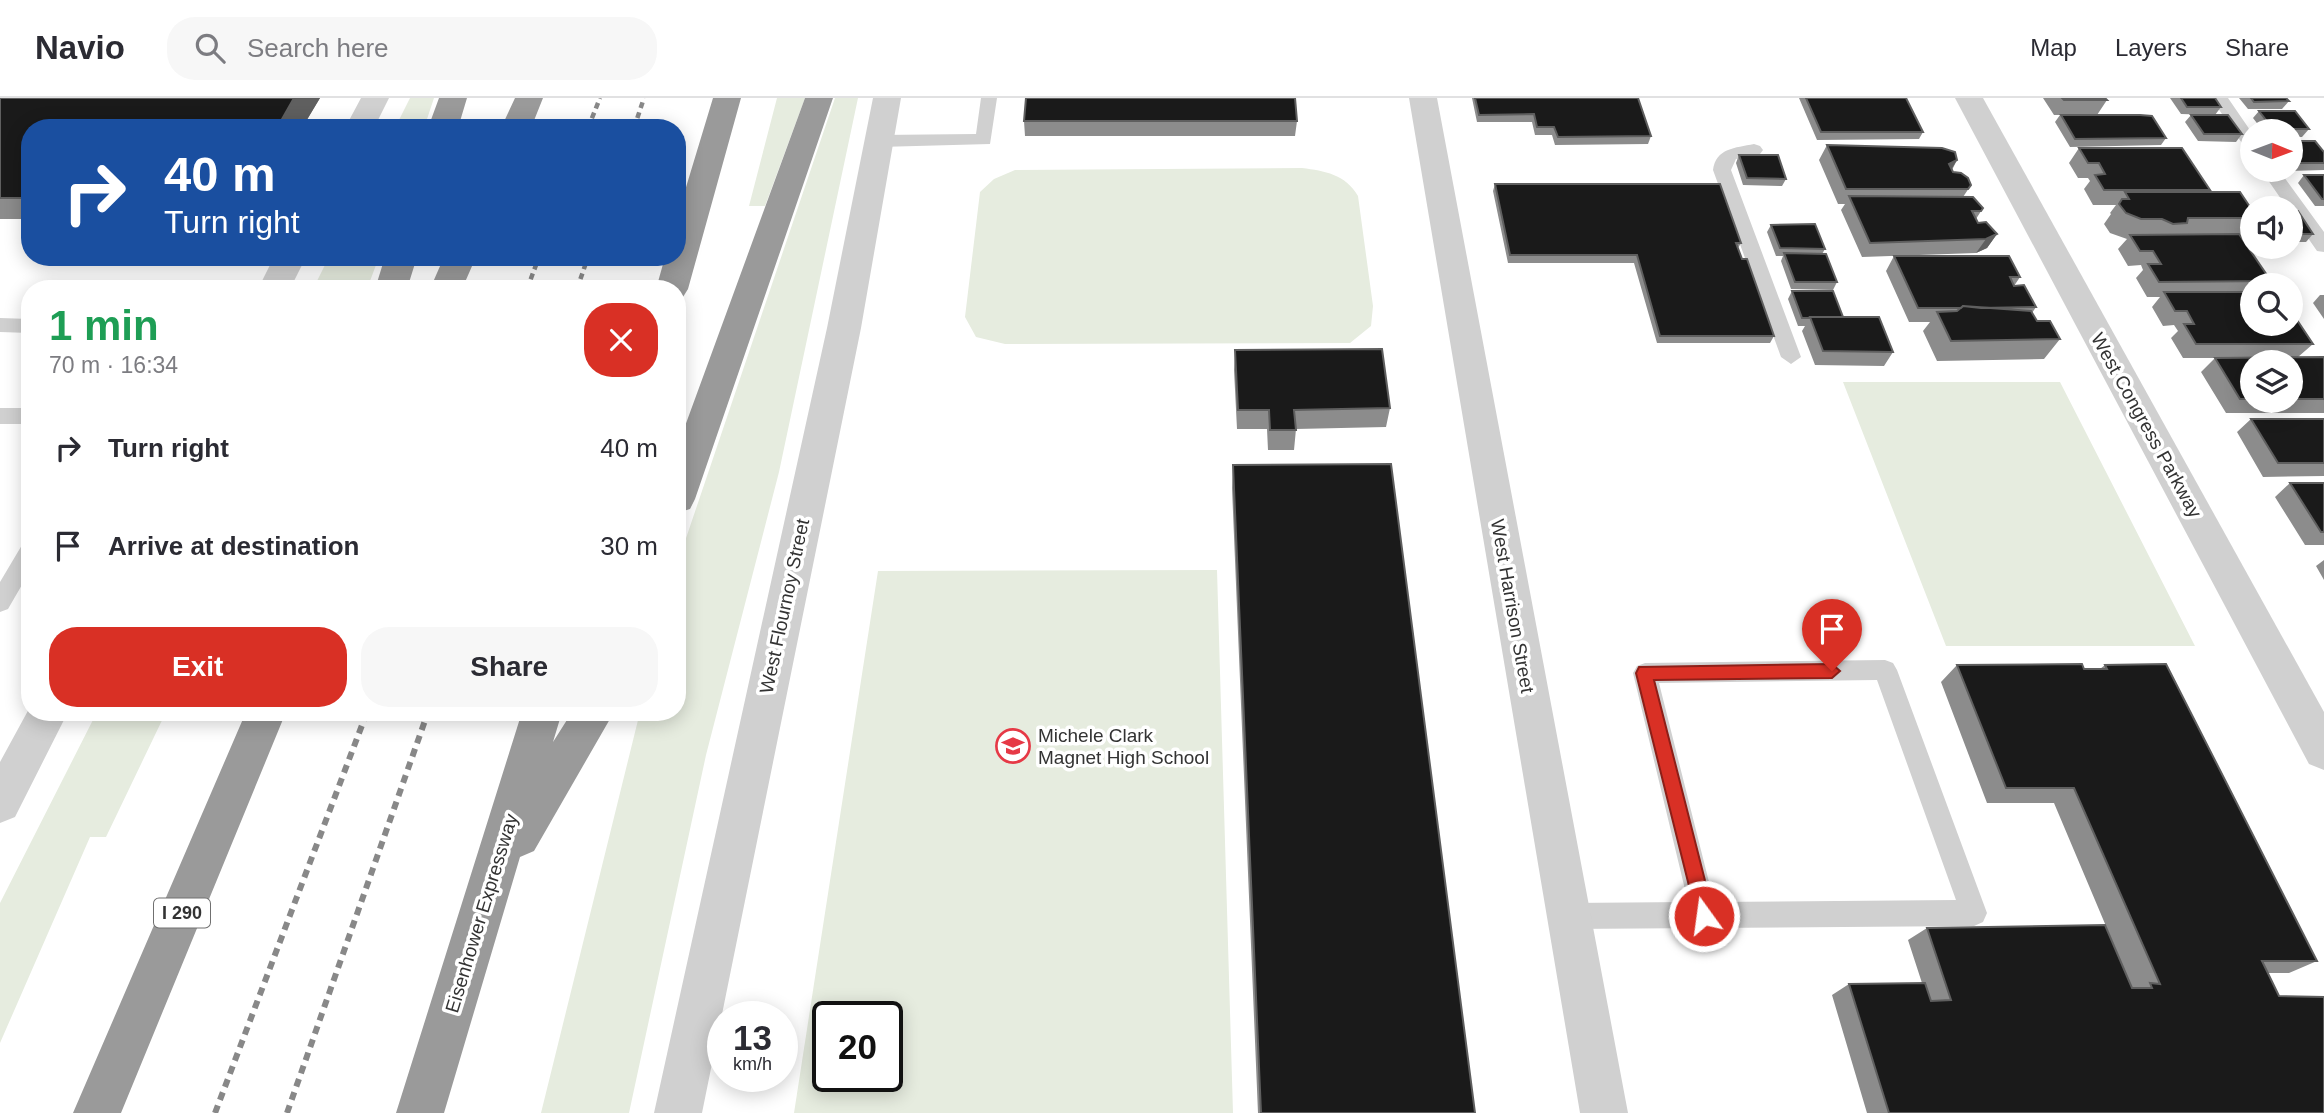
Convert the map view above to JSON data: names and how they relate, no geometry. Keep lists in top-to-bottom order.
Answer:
{
  "streets": {
    "highway": ["I 290", "Eisenhower Expressway"],
    "street": ["West Congress Parkway", "West Flournoy Street", "West Harrison Street"]
  },
  "places": {
    "school or university": ["Michele Clark Magnet High School"]
  },
  "north": "right",
  "page": {
    "header": "Navio",
    "search": "Search here",
    "nav": ["Map", "Layers", "Share"],
    "turn": ["40 m", "Turn right"],
    "heading": ["1 min", "70 m · 16:34"],
    "list": [
      {
        "name": "Turn right",
        "value": "40 m"
      },
      {
        "name": "Arrive at destination",
        "value": "30 m"
      }
    ],
    "buttons": ["Exit", "Share"],
    "speed": "13 km/h",
    "limit": "20"
  }
}
